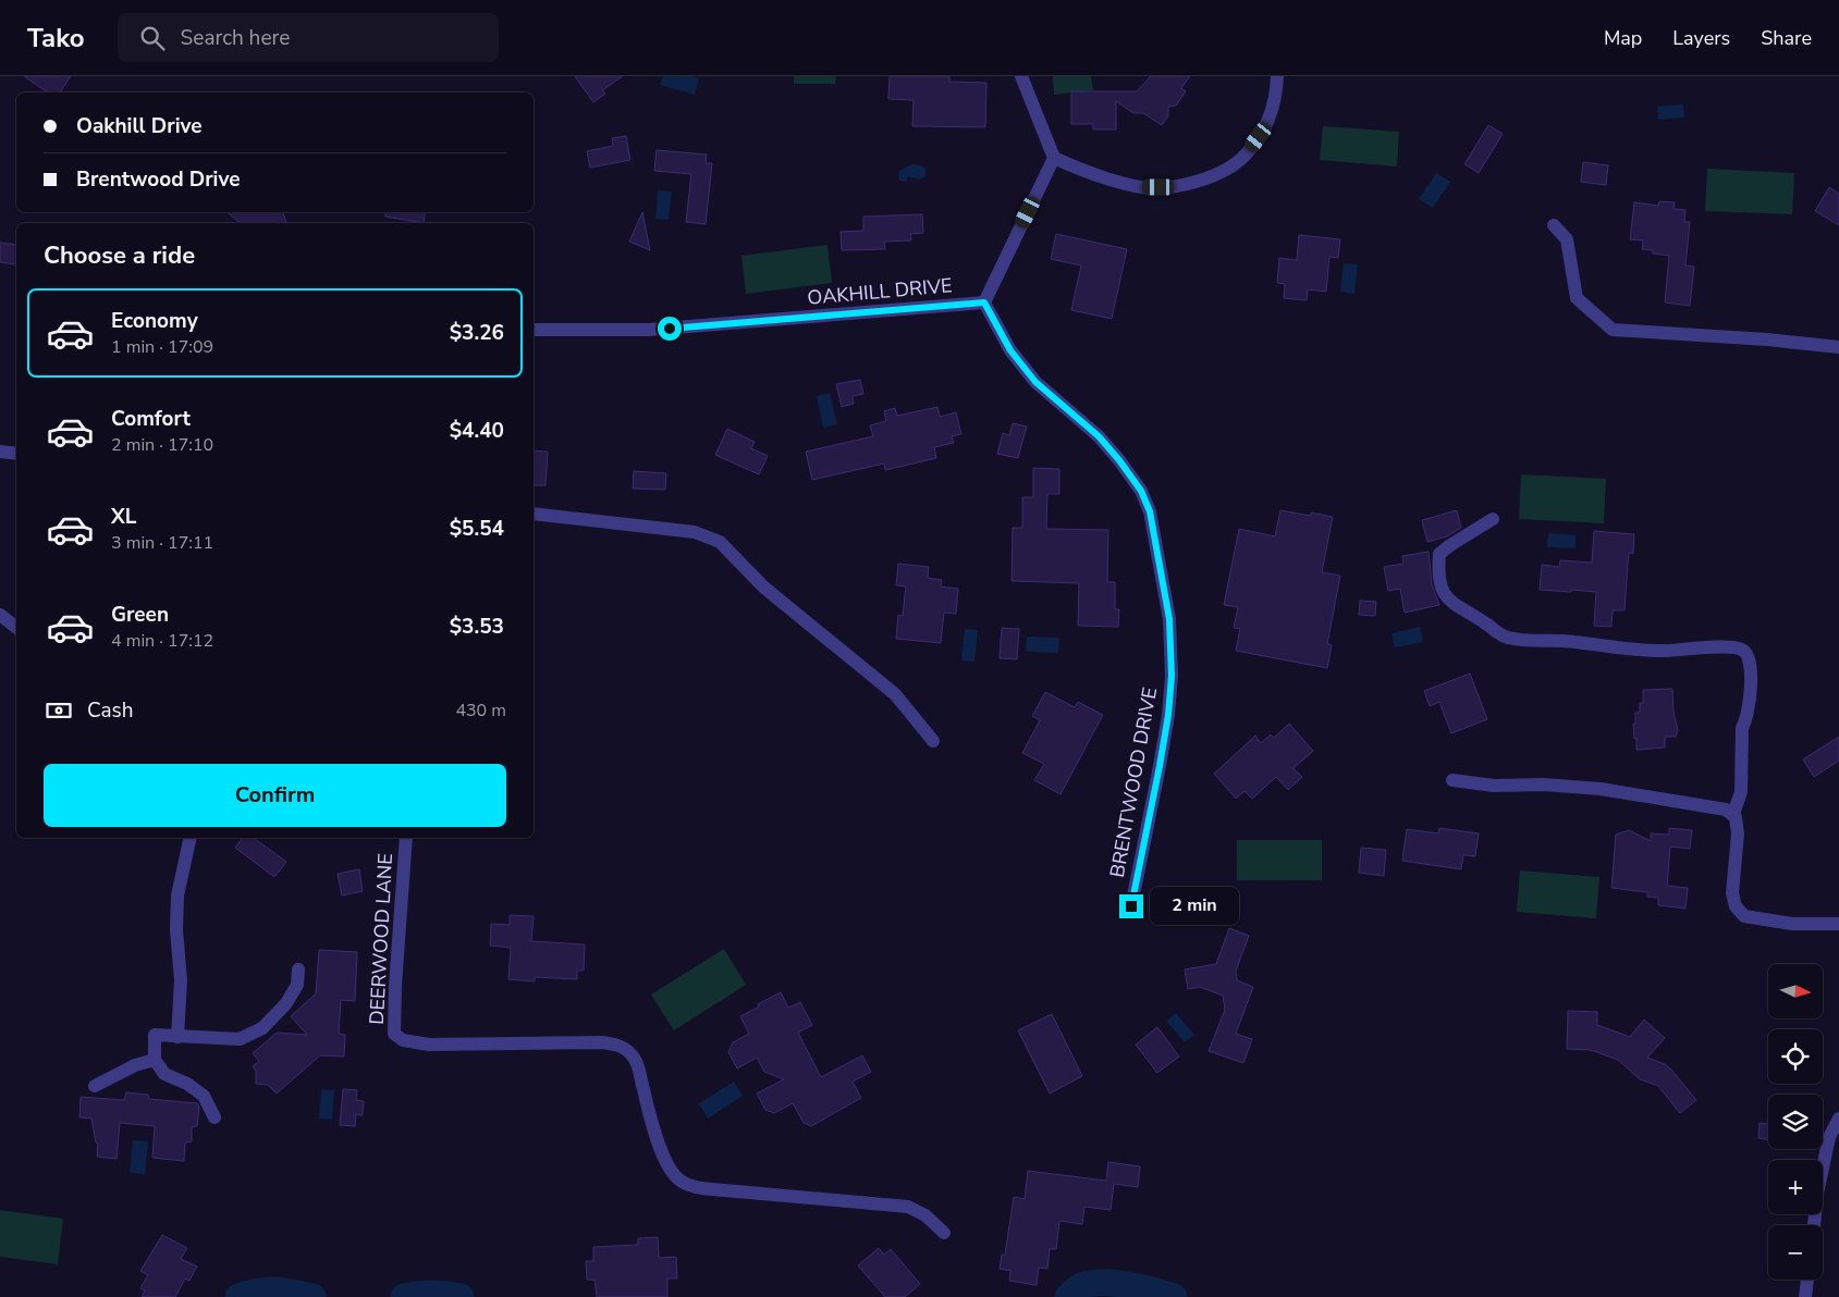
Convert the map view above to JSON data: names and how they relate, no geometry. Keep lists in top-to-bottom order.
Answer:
{
  "streets": {
    "street": ["OAKHILL DRIVE", "BRENTWOOD DRIVE", "DEERWOOD LANE"]
  },
  "crossings": [
    ["OAKHILL DRIVE", "BRENTWOOD DRIVE"]
  ],
  "north": "right",
  "page": {
    "header": "Tako",
    "search": "Search here",
    "nav": ["Map", "Layers", "Share"],
    "banner": ["Oakhill Drive", "Brentwood Drive"],
    "heading": "Choose a ride",
    "list": [
      {
        "name": "Economy",
        "note": "1 min · 17:09",
        "value": "$3.26"
      },
      {
        "name": "Comfort",
        "note": "2 min · 17:10",
        "value": "$4.40"
      },
      {
        "name": "XL",
        "note": "3 min · 17:11",
        "value": "$5.54"
      },
      {
        "name": "Green",
        "note": "4 min · 17:12",
        "value": "$3.53"
      }
    ],
    "pay": ["Cash", "430 m"],
    "buttons": "Confirm",
    "bubble": "2 min",
    "map_buttons": ["+", "−"]
  }
}
